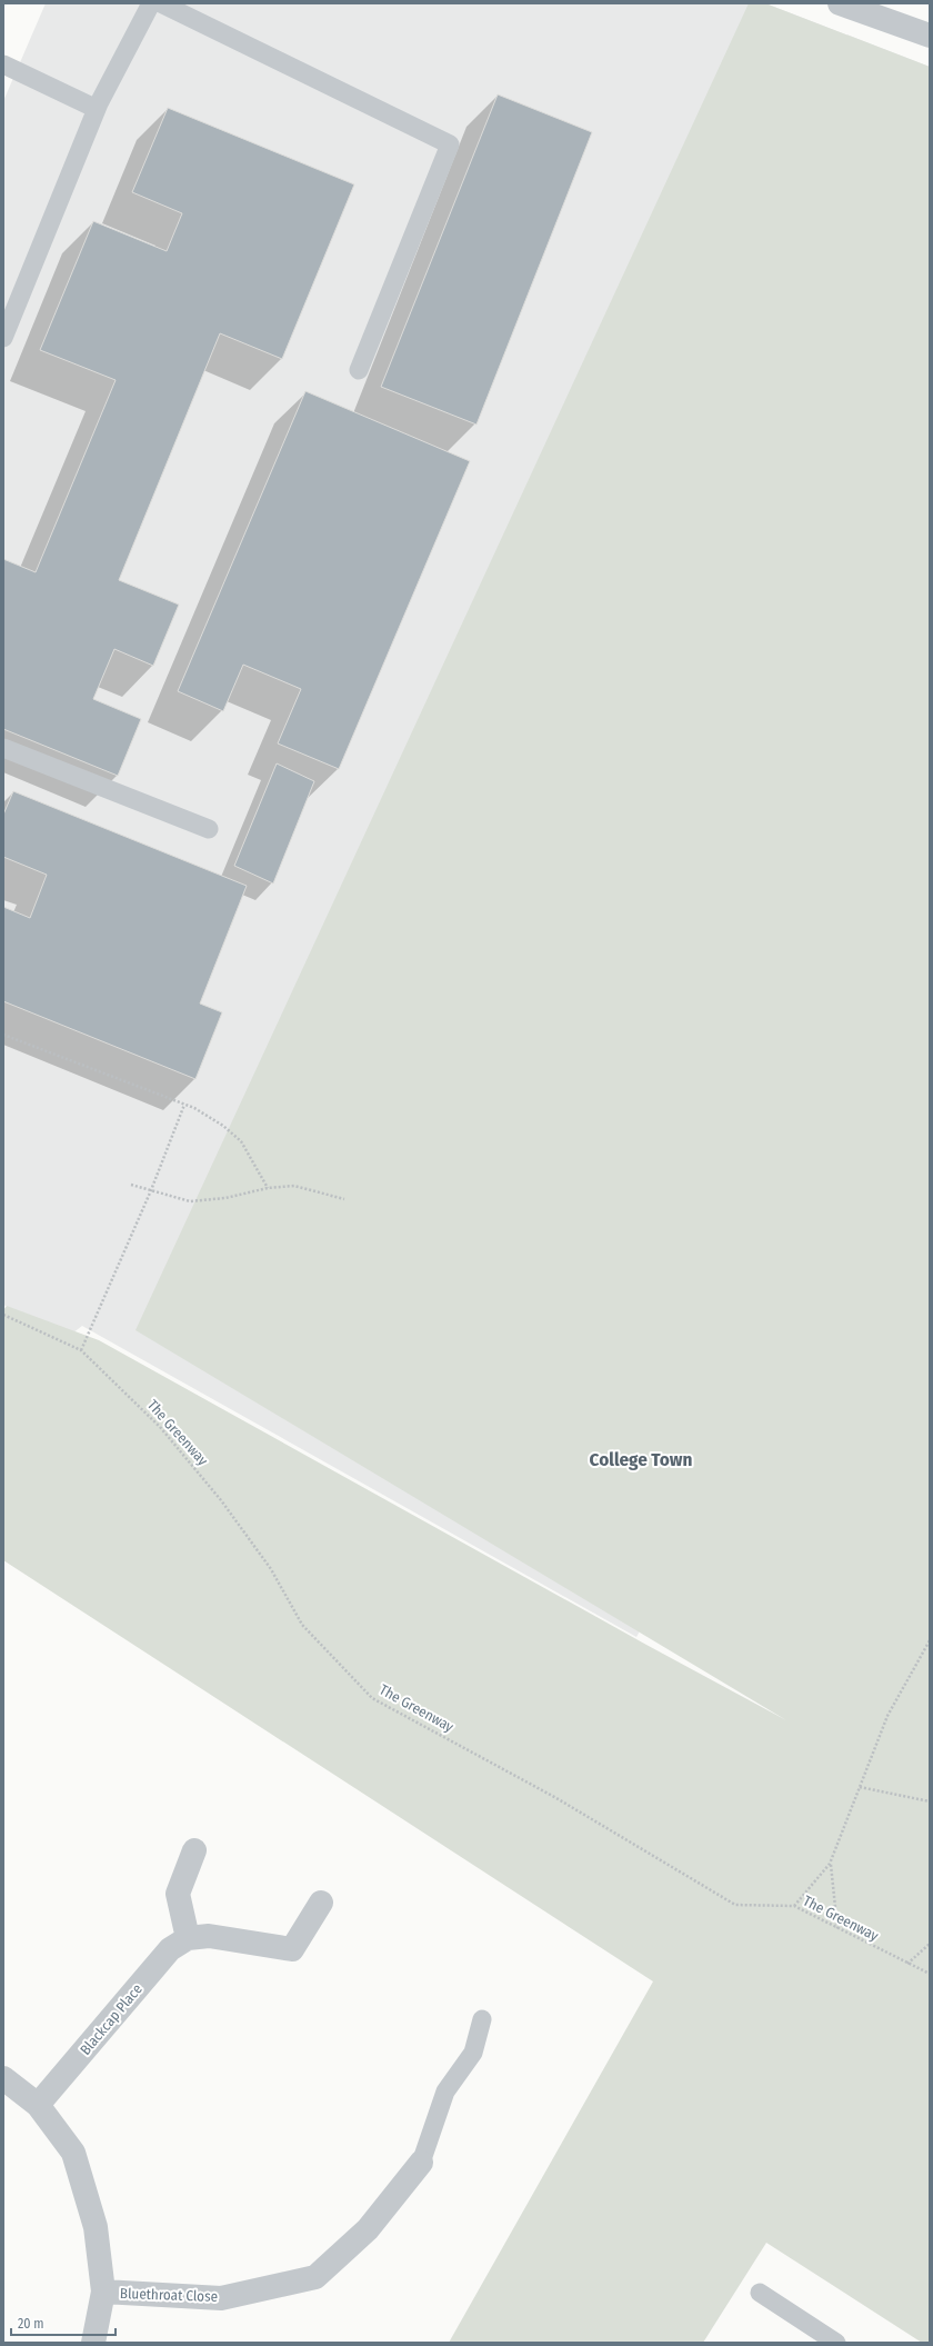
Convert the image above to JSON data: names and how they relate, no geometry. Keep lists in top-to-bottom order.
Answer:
{
  "streets": {
    "street": ["Blackcap Place", "Bluethroat Close"],
    "path": ["The Greenway"]
  },
  "districts": ["College Town"],
  "scale_bar": "20 m"
}
